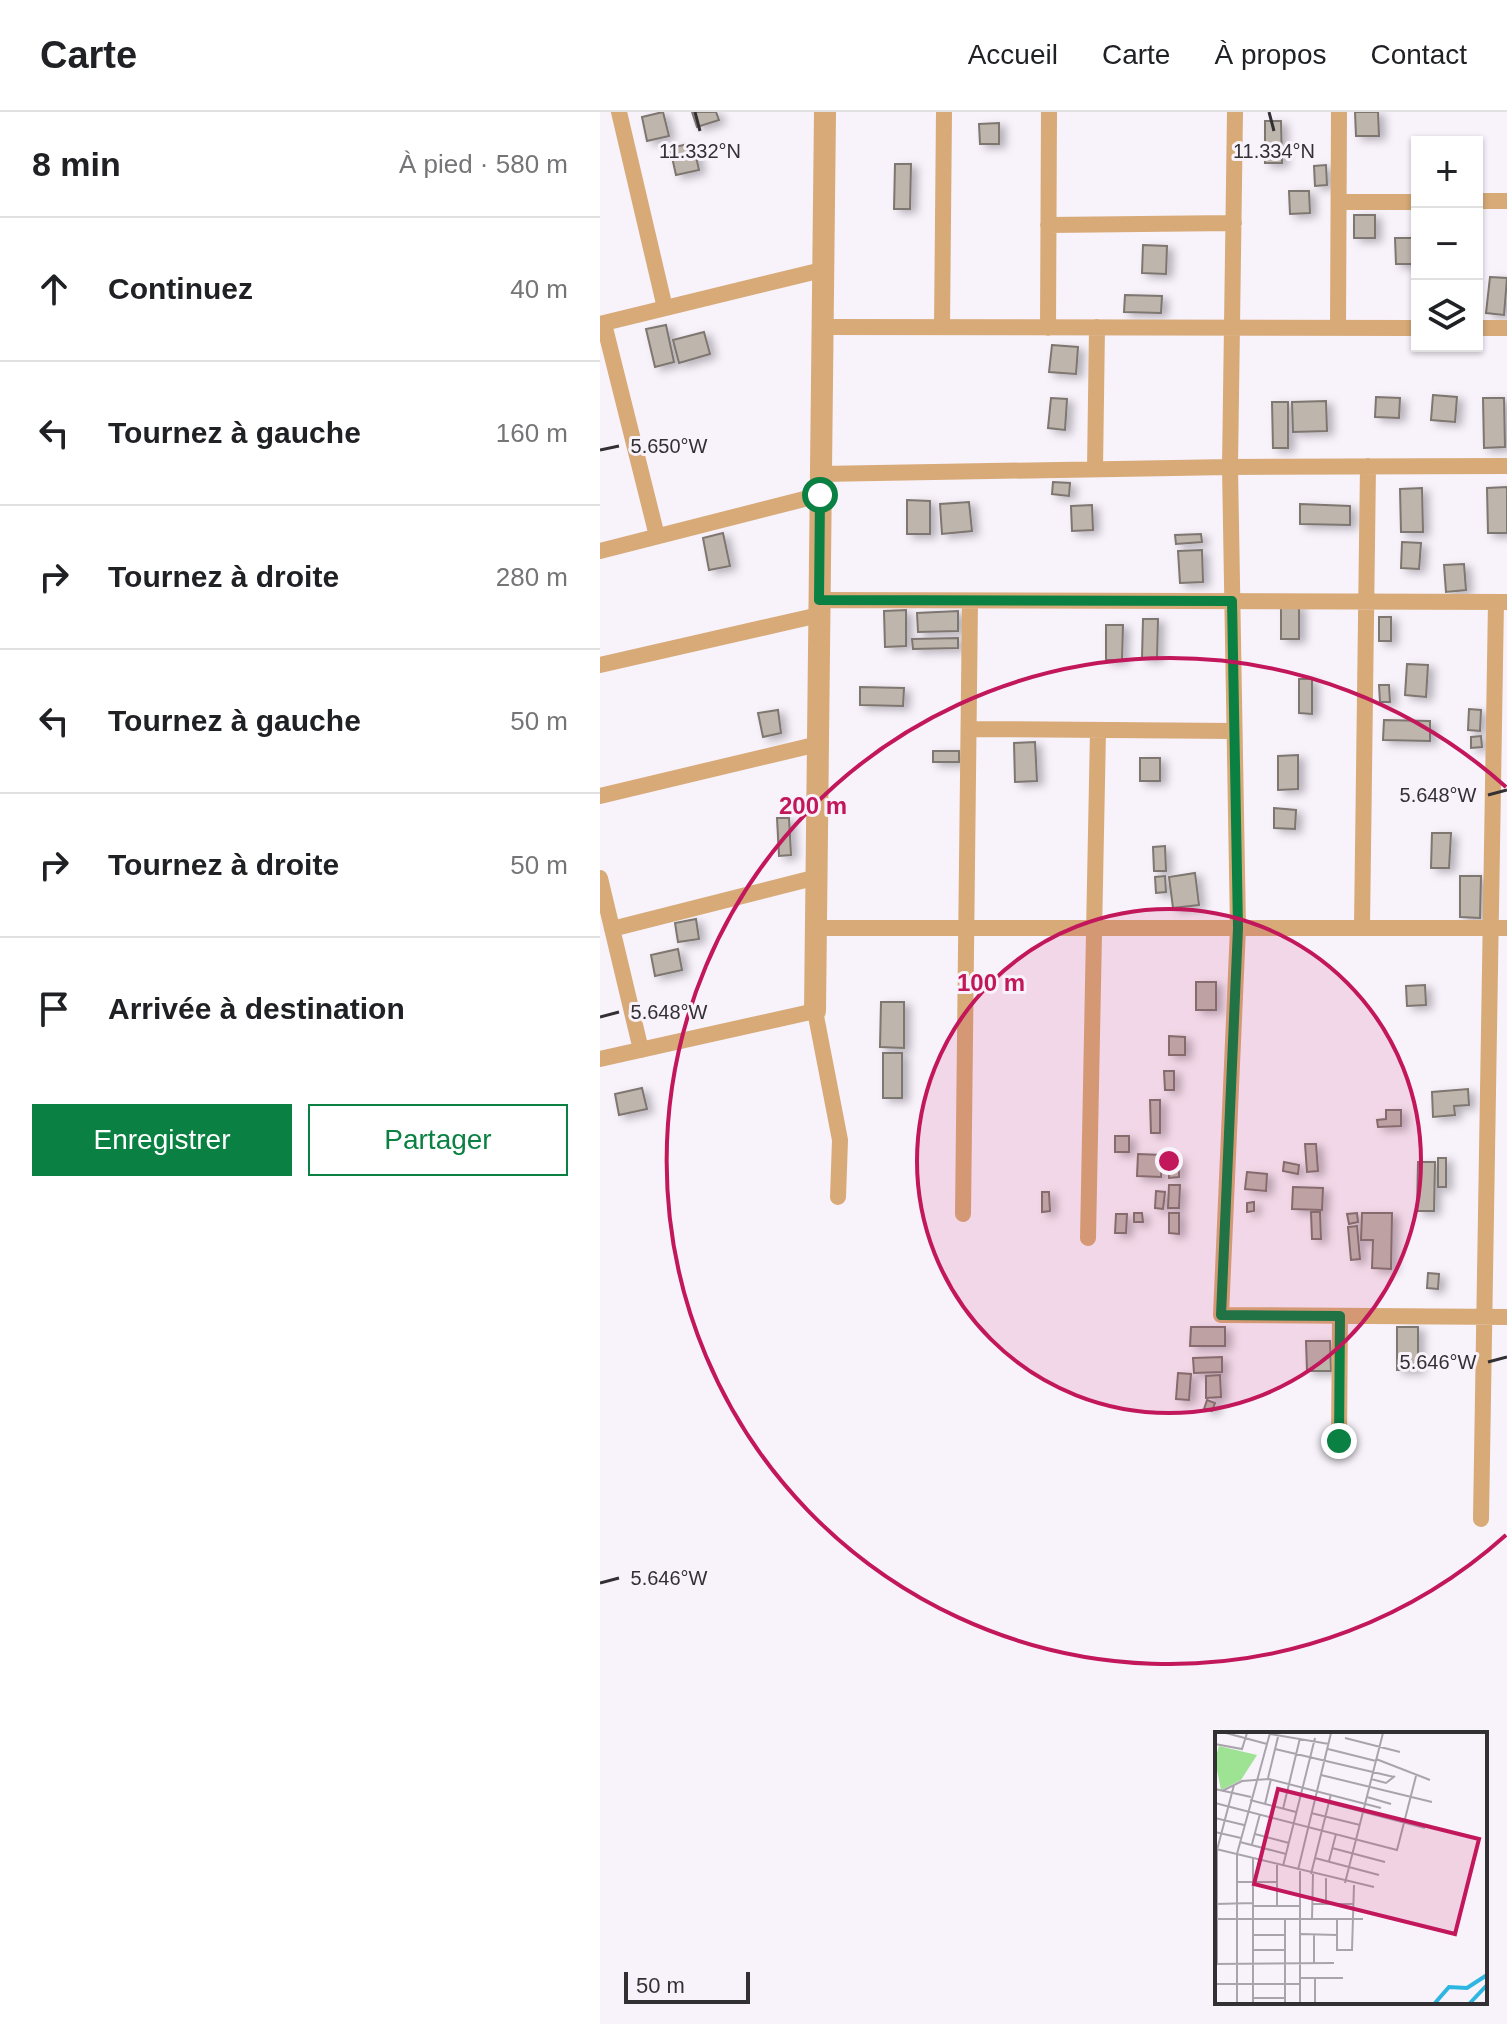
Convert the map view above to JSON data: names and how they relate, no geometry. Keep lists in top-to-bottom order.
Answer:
{
  "scale_bar": "50 m",
  "page": {
    "header": "Carte",
    "nav": [
      "Accueil",
      "Carte",
      "À propos",
      "Contact"
    ],
    "heading": ["8 min", "À pied · 580 m"],
    "map_buttons": ["+", "−"],
    "list": [
      ["Continuez", "40 m"],
      ["Tournez à gauche", "160 m"],
      ["Tournez à droite", "280 m"],
      ["Tournez à gauche", "50 m"],
      ["Tournez à droite", "50 m"],
      "Arrivée à destination"
    ],
    "buttons": ["Enregistrer", "Partager"],
    "scale": "50 m"
  },
  "coordinates": [
    "11.332°N",
    "11.334°N",
    "5.650°W",
    "5.648°W",
    "5.646°W"
  ],
  "rings": ["200 m", "100 m"]
}
